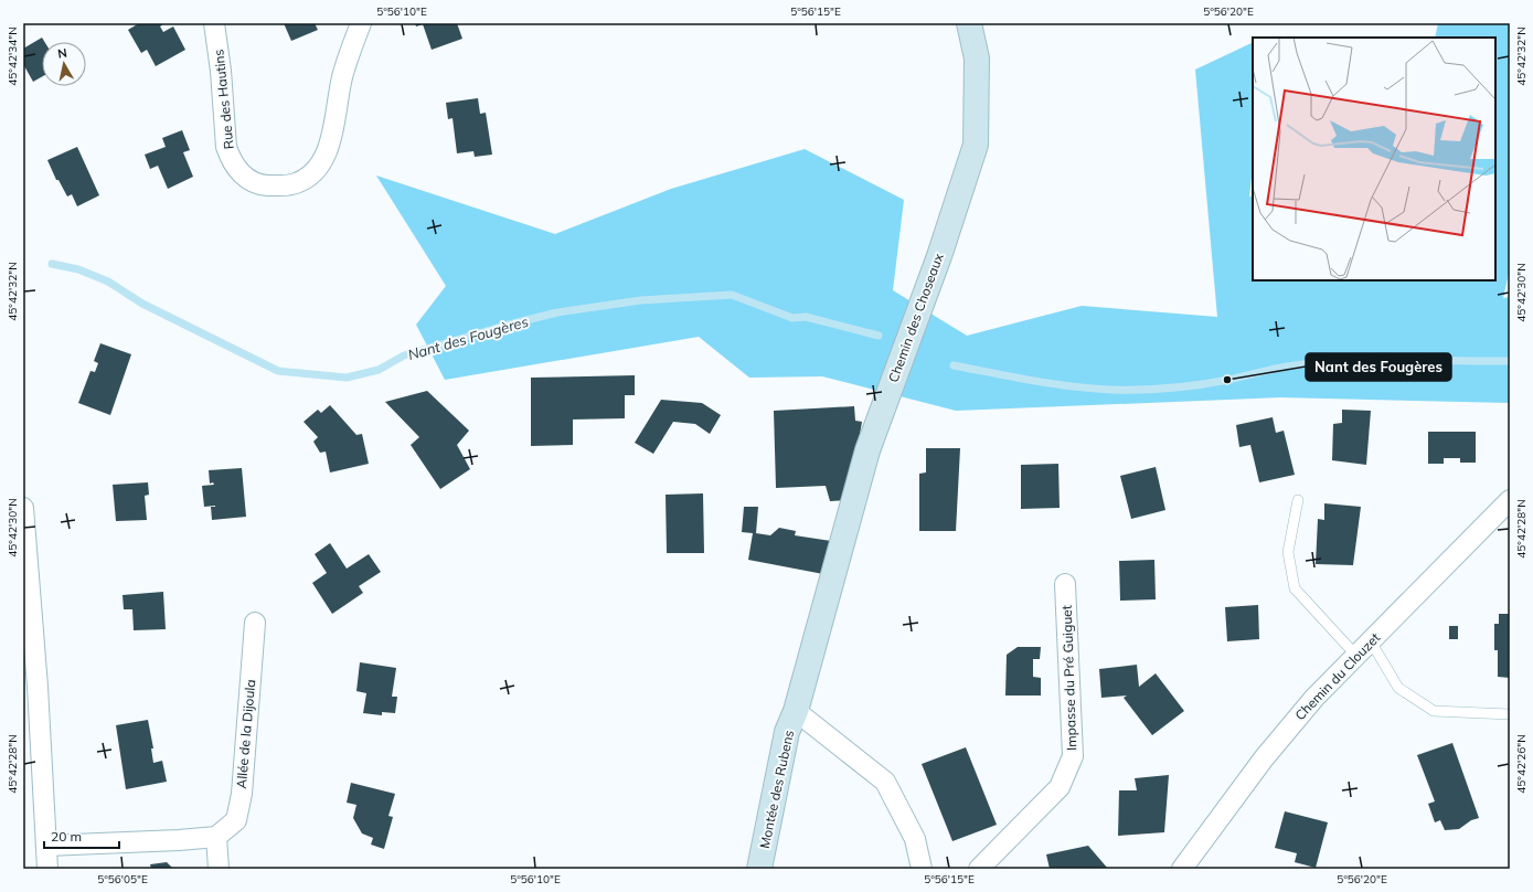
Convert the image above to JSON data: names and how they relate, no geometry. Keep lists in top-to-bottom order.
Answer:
{
  "streets": {
    "street": [
      "Rue des Hautins",
      "Chemin des Choseaux",
      "Chemin du Clouzet",
      "Impasse du Pré Guiguet",
      "Allée de la Dijoula",
      "Montée des Rubens"
    ]
  },
  "crossings": [
    ["Chemin des Choseaux", "Montée des Rubens"]
  ],
  "water": ["Nant des Fougères"],
  "places": ["Nant des Fougères"],
  "scale_bar": "20 m",
  "north": "top",
  "coordinates": [
    "5°56'10\"E",
    "5°56'15\"E",
    "5°56'20\"E",
    "45°42'34\"N",
    "45°42'32\"N",
    "45°42'30\"N",
    "45°42'28\"N",
    "45°42'26\"N",
    "5°56'05\"E"
  ]
}
